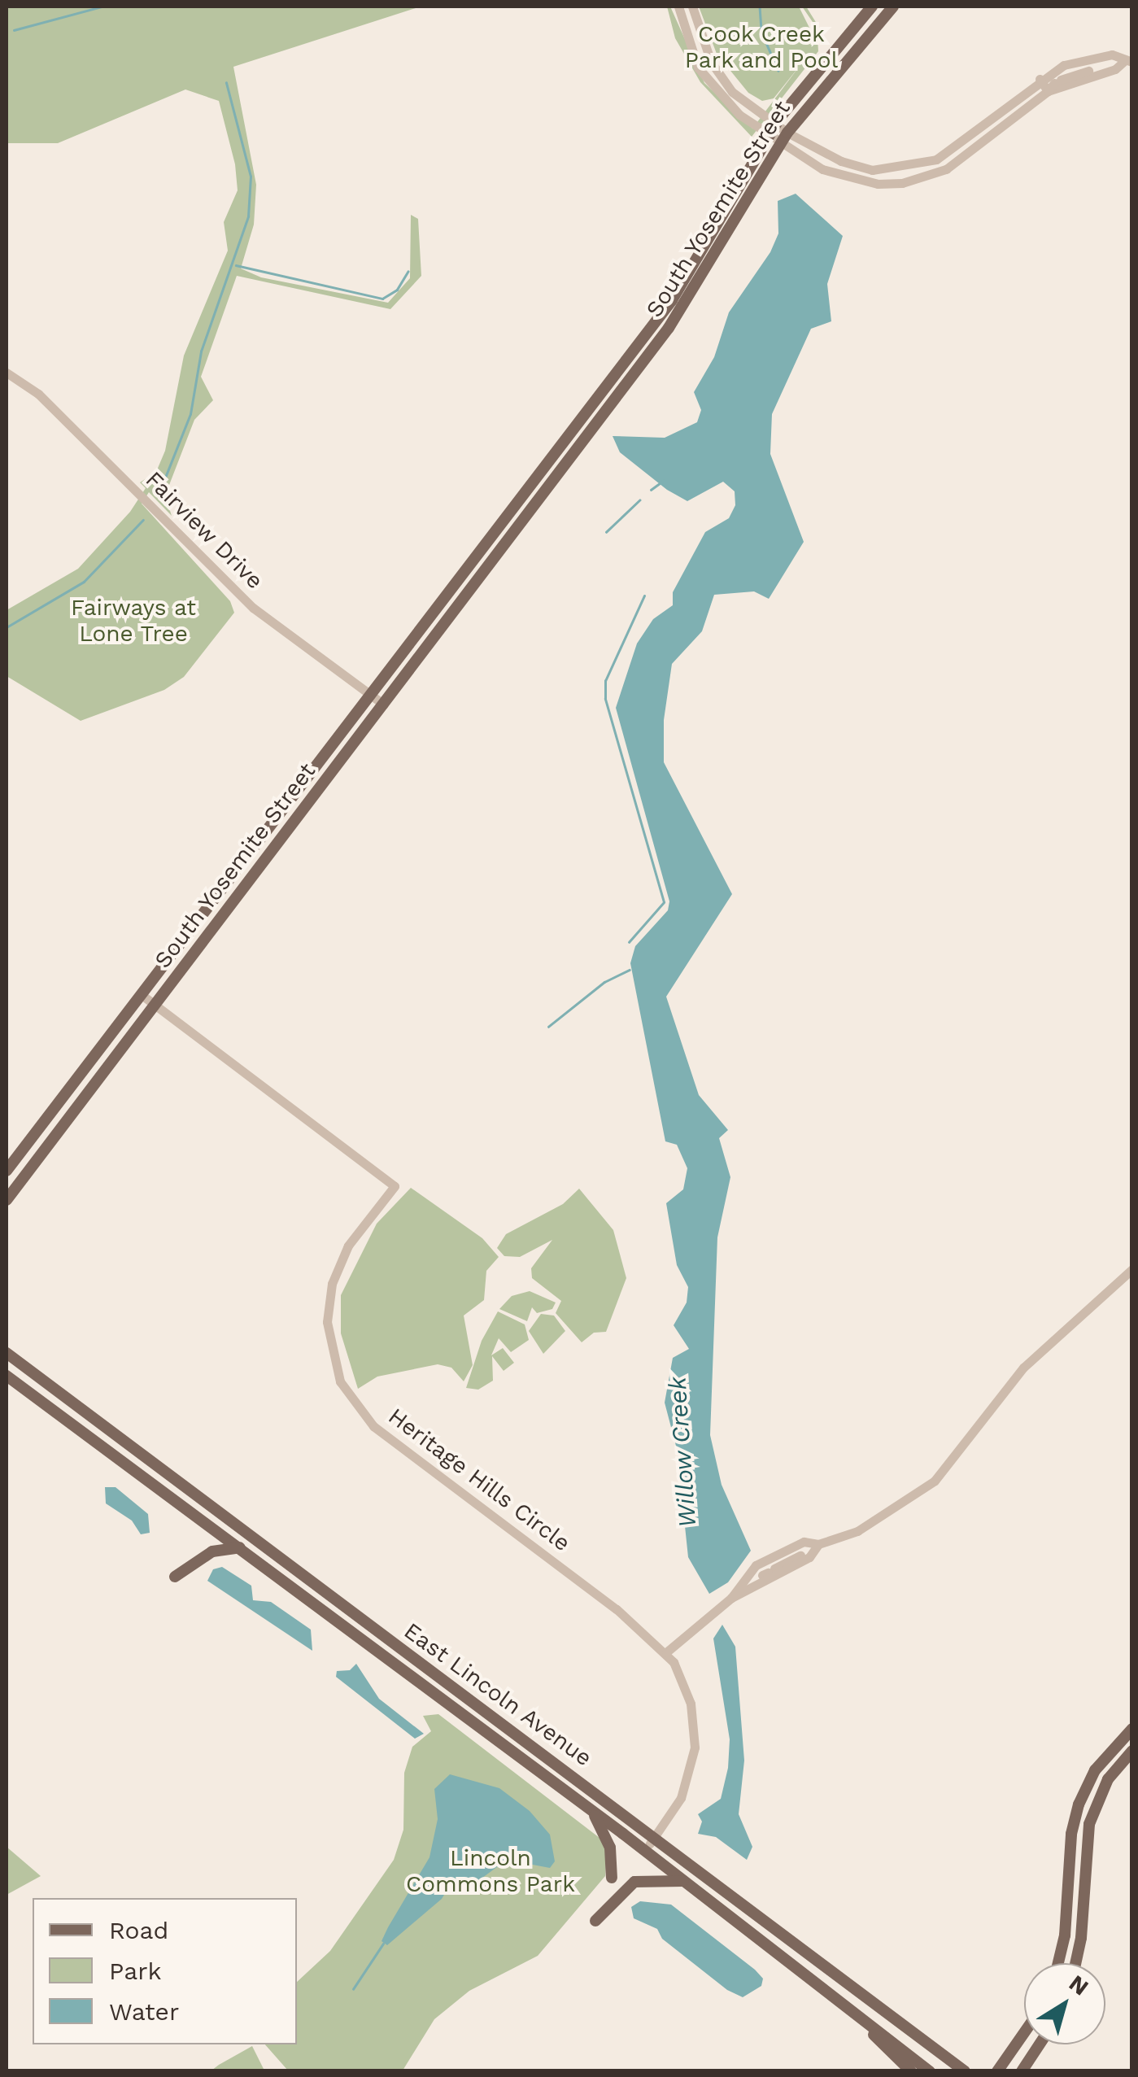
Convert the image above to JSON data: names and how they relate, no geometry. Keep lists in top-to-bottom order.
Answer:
{
  "streets": {
    "main road": ["South Yosemite Street", "East Lincoln Avenue"],
    "street": ["Fairview Drive", "Heritage Hills Circle"]
  },
  "crossings": [
    ["South Yosemite Street", "Fairview Drive"],
    ["South Yosemite Street", "Heritage Hills Circle"],
    ["Heritage Hills Circle", "East Lincoln Avenue"]
  ],
  "water": ["Willow Creek"],
  "parks": ["Cook Creek Park and Pool", "Fairways at Lone Tree", "Lincoln Commons Park"],
  "legend": ["Road", "Park", "Water"],
  "north": "top right"
}
